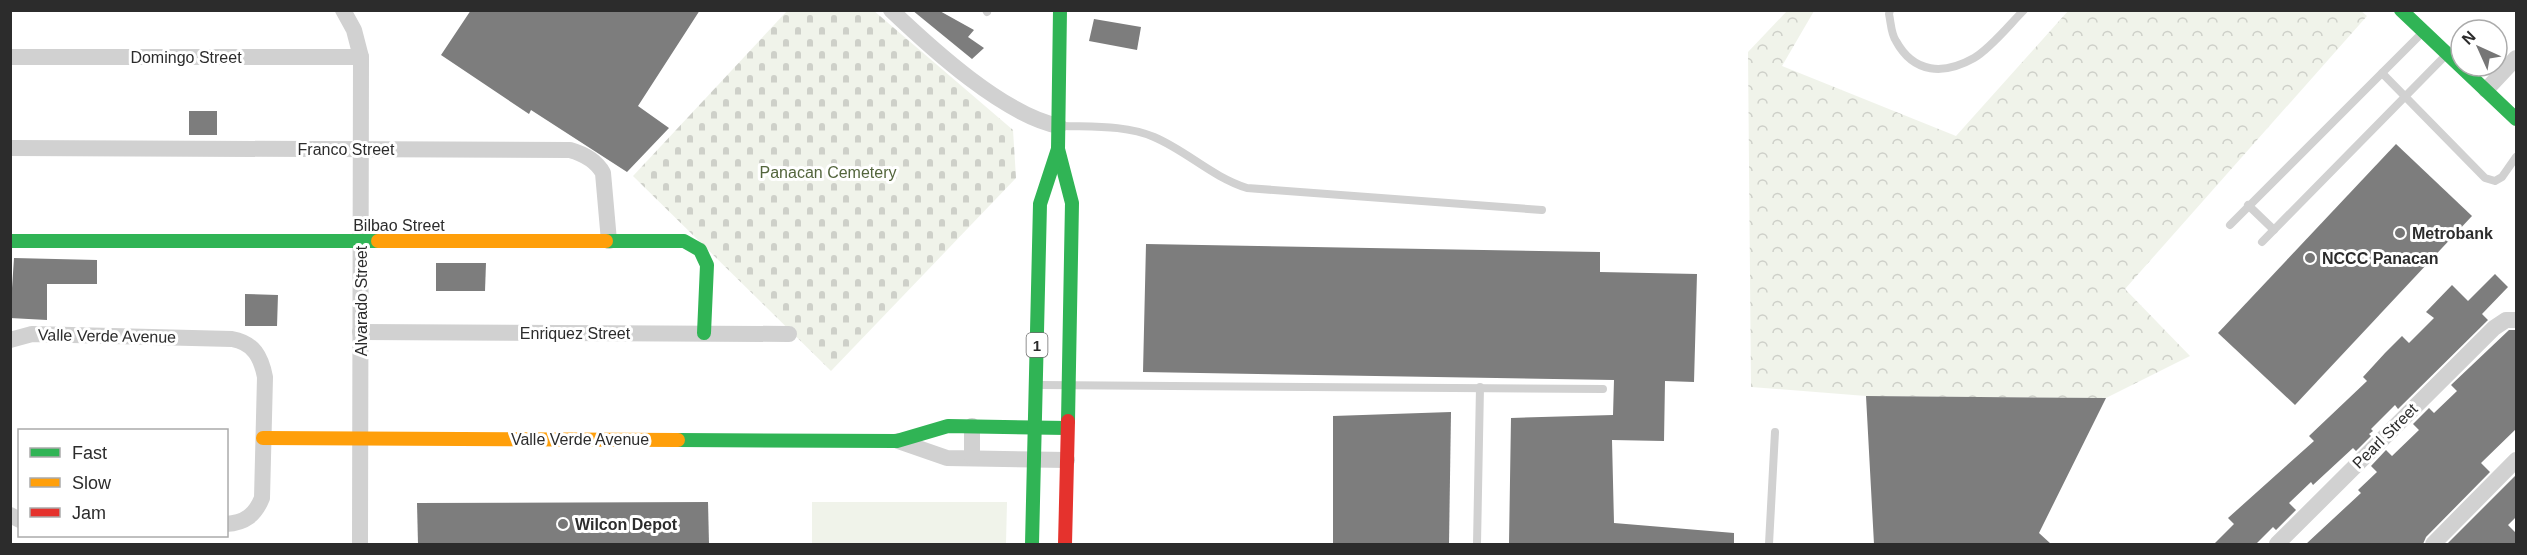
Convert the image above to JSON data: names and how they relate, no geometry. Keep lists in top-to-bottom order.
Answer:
{
  "streets": {
    "main road": ["Bilbao Street", "Valle Verde Avenue", "1"],
    "street": [
      "Domingo Street",
      "Franco Street",
      "Alvarado Street",
      "Enriquez Street",
      "Pearl Street"
    ]
  },
  "crossings": [
    ["Domingo Street", "Alvarado Street"],
    ["Franco Street", "Bilbao Street"],
    ["Franco Street", "Alvarado Street"],
    ["Bilbao Street", "Alvarado Street"],
    ["Bilbao Street", "Enriquez Street"],
    ["Alvarado Street", "Enriquez Street"],
    ["Alvarado Street", "Valle Verde Avenue"],
    ["Valle Verde Avenue", "1"]
  ],
  "parks": ["Panacan Cemetery"],
  "places": ["Metrobank", "NCCC Panacan", "Wilcon Depot"],
  "legend": ["Fast", "Slow", "Jam"],
  "north": "top left"
}
